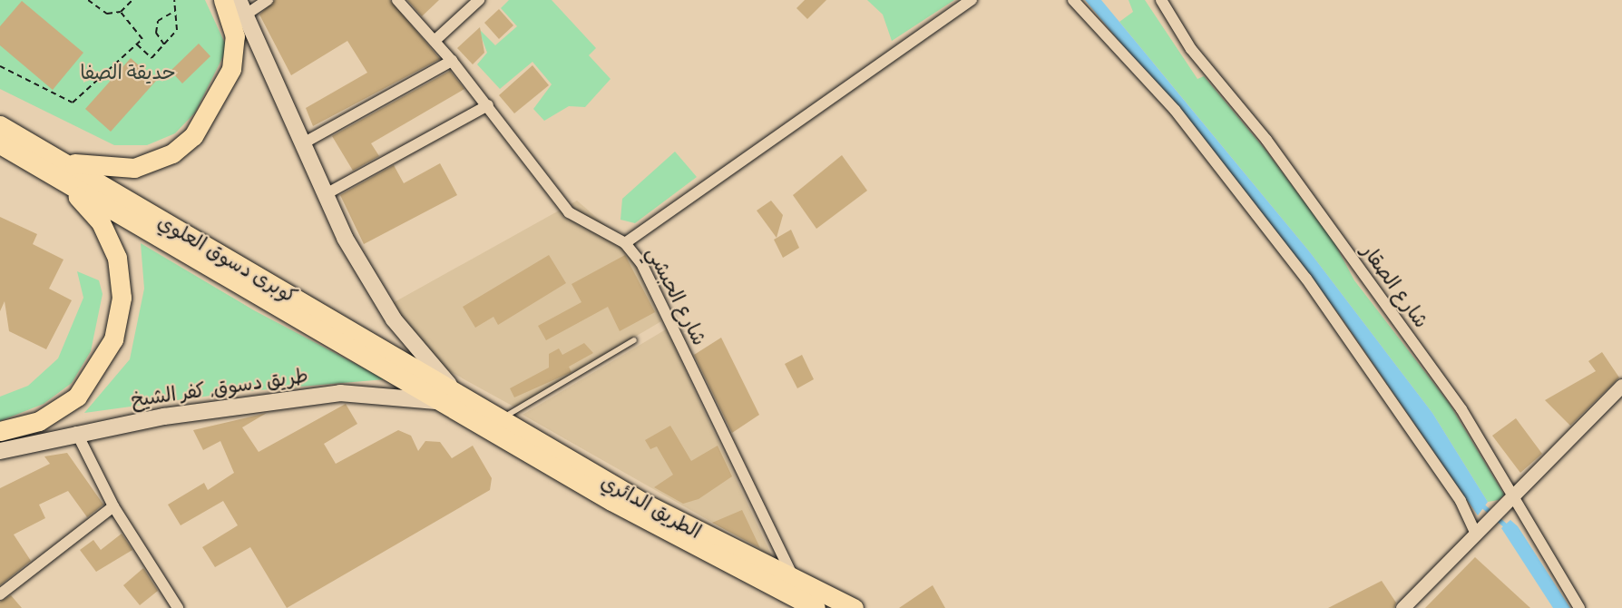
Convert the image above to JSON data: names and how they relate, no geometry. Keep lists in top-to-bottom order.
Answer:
{
  "streets": {
    "highway": ["كوبرى دسوق العلوي", "الطريق الدائري"],
    "main road": ["طريق دسوق, كفر الشيخ"],
    "street": ["شارع الصقار", "شارع الحبشي"]
  },
  "crossings": [
    ["كوبرى دسوق العلوي", "طريق دسوق, كفر الشيخ"],
    ["كوبرى دسوق العلوي", "الطريق الدائري"],
    ["شارع الحبشي", "الطريق الدائري"],
    ["طريق دسوق, كفر الشيخ", "الطريق الدائري"]
  ],
  "parks": ["حديقة الصفا"]
}
